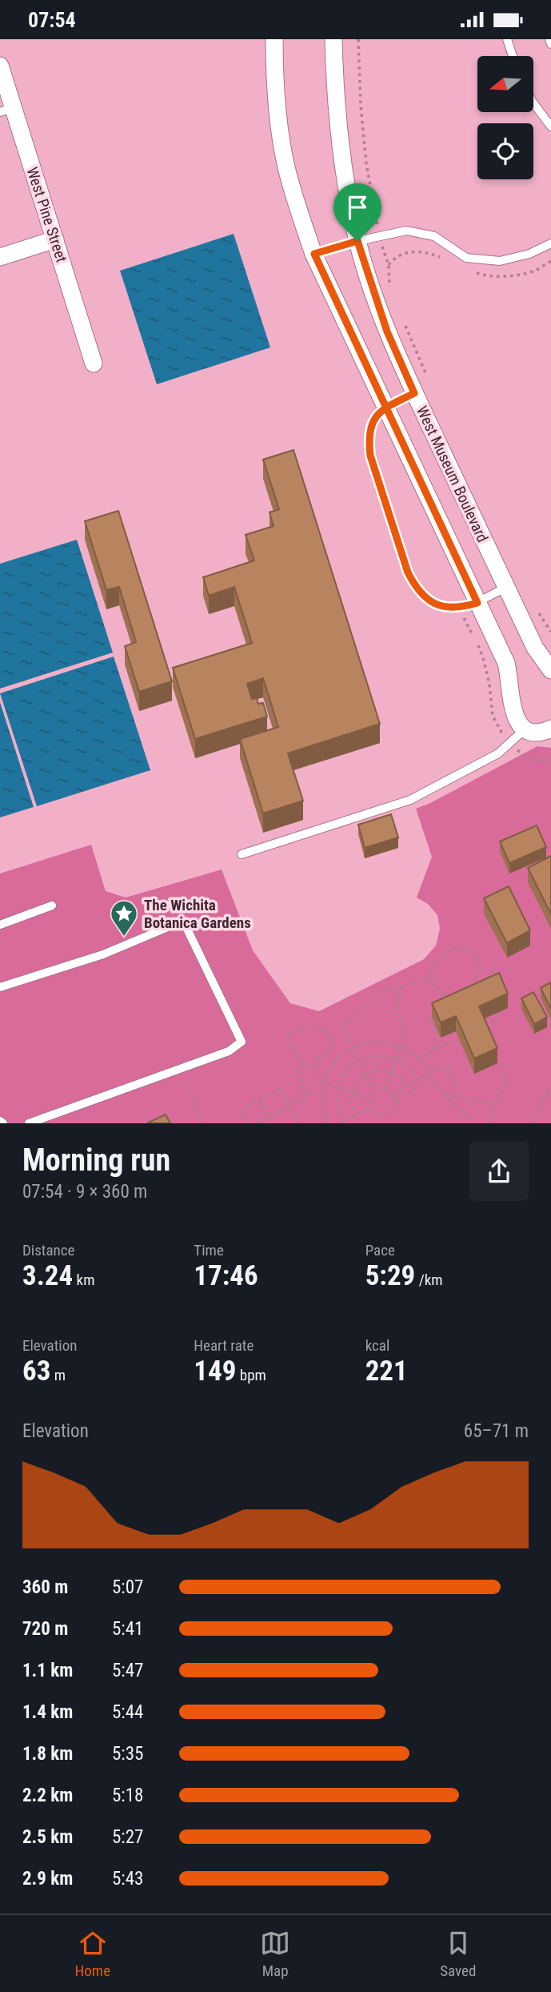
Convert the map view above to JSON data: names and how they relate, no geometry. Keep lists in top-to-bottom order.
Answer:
{
  "streets": {
    "street": ["West Pine Street", "West Museum Boulevard"]
  },
  "places": {
    "place": ["The Wichita Botanica Gardens"]
  },
  "north": "left",
  "page": {
    "status": "07:54",
    "heading": ["Morning run", "07:54 · 9 × 360 m"],
    "stats": [
      ["Distance", "3.24 km"],
      ["Time", "17:46"],
      ["Pace", "5:29 /km"],
      ["Elevation", "63 m"],
      ["Heart rate", "149 bpm"],
      ["kcal", "221"]
    ],
    "chart": ["Elevation", "65–71 m"],
    "list": [
      {
        "name": "360 m",
        "note": "5:07"
      },
      {
        "name": "720 m",
        "note": "5:41"
      },
      {
        "name": "1.1 km",
        "note": "5:47"
      },
      {
        "name": "1.4 km",
        "note": "5:44"
      },
      {
        "name": "1.8 km",
        "note": "5:35"
      },
      {
        "name": "2.2 km",
        "note": "5:18"
      },
      {
        "name": "2.5 km",
        "note": "5:27"
      },
      {
        "name": "2.9 km",
        "note": "5:43"
      }
    ],
    "tabs": ["Home", "Map", "Saved"]
  }
}
